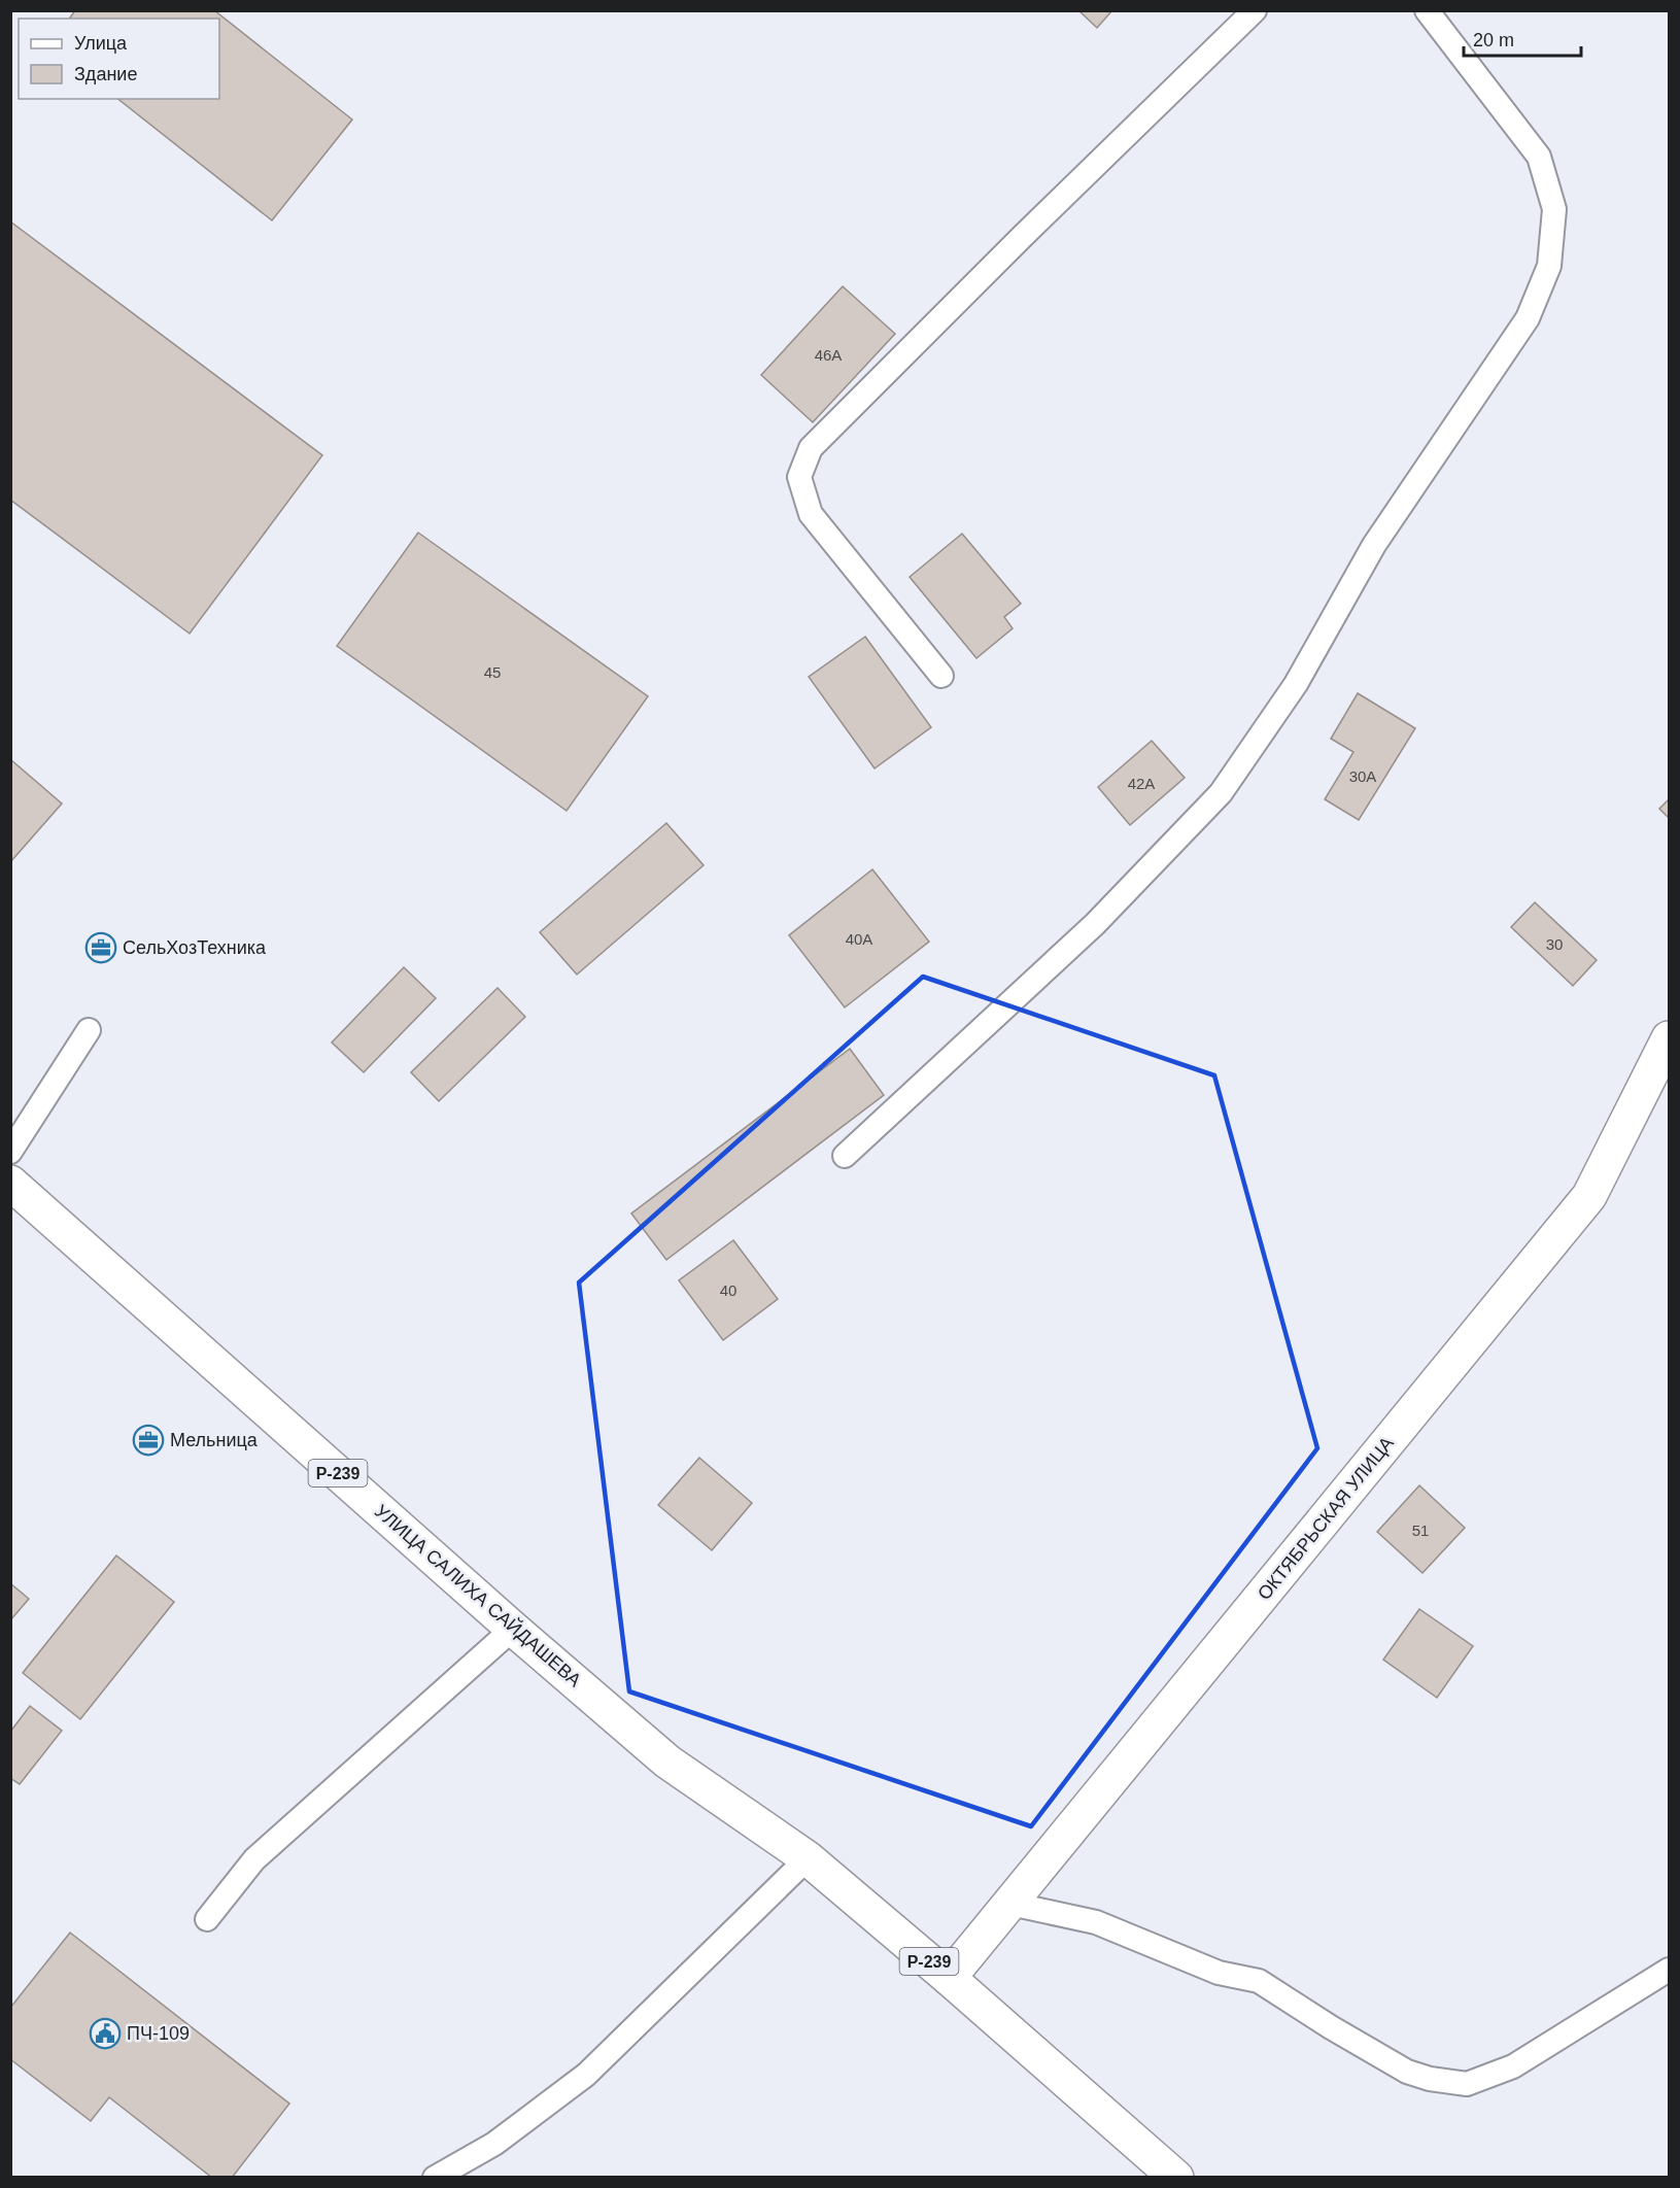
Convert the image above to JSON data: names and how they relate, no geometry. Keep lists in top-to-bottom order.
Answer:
{
  "streets": {
    "main road": ["Р-239", "ОКТЯБРЬСКАЯ УЛИЦА", "УЛИЦА САЛИХА САЙДАШЕВА"]
  },
  "crossings": [
    ["Р-239", "ОКТЯБРЬСКАЯ УЛИЦА"],
    ["Р-239", "УЛИЦА САЛИХА САЙДАШЕВА"]
  ],
  "places": {
    "office": ["СельХозТехника", "Мельница"],
    "public building": ["ПЧ-109"]
  },
  "house_numbers": [
    "46А",
    "45",
    "30А",
    "42А",
    "40А",
    "30",
    "40",
    "51"
  ],
  "legend": ["Улица", "Здание"],
  "scale_bar": "20 m"
}
